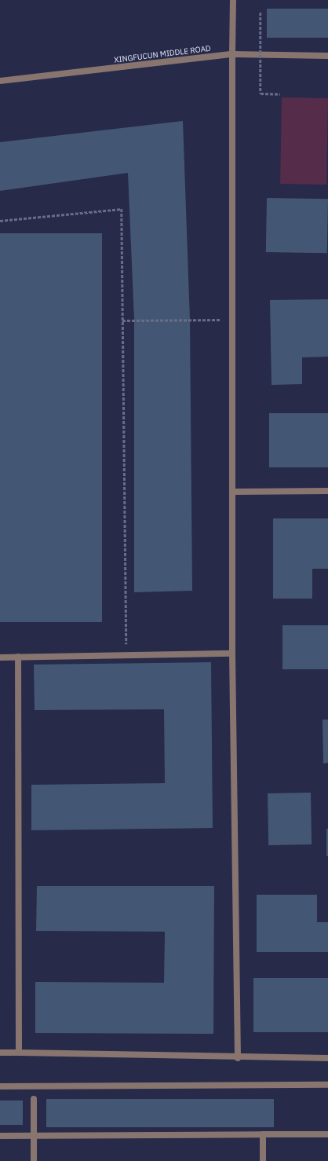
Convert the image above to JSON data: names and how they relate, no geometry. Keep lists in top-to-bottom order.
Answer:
{
  "streets": {
    "street": ["XINGFUCUN MIDDLE ROAD"]
  }
}
